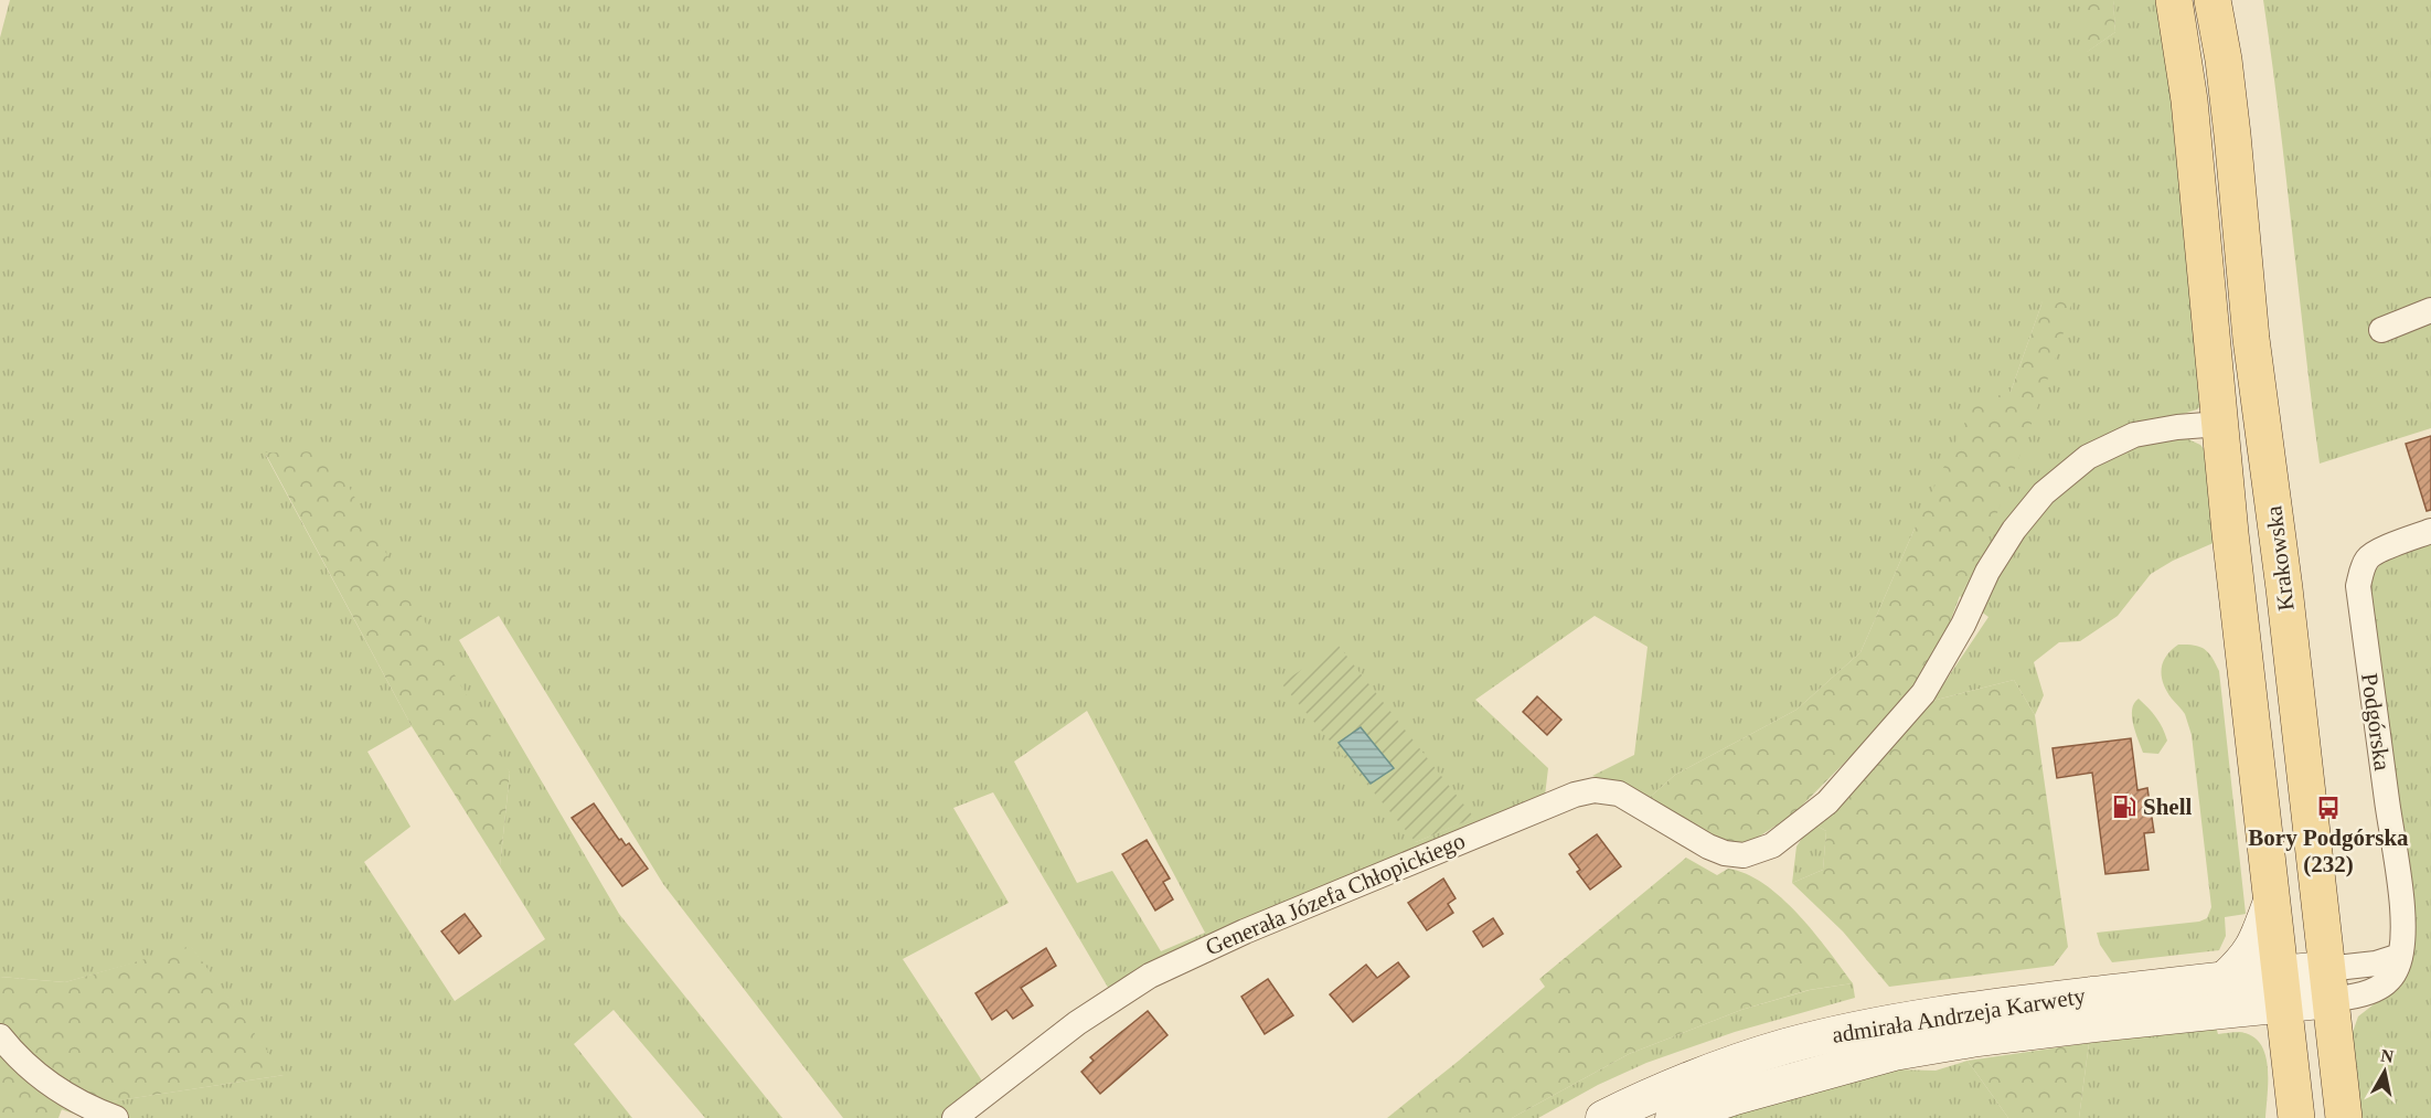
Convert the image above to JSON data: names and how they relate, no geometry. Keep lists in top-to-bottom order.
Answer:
{
  "streets": {
    "main road": ["Krakowska", "admirała Andrzeja Karwety"],
    "street": ["Podgórska", "Generała Józefa Chłopickiego"]
  },
  "crossings": [
    ["Krakowska", "Podgórska"],
    ["Krakowska", "Generała Józefa Chłopickiego"],
    ["Krakowska", "admirała Andrzeja Karwety"],
    ["Podgórska", "admirała Andrzeja Karwety"]
  ],
  "places": {
    "fuel station": ["Shell"],
    "bus stop": ["Bory Podgórska (232)"]
  },
  "north": "top"
}
